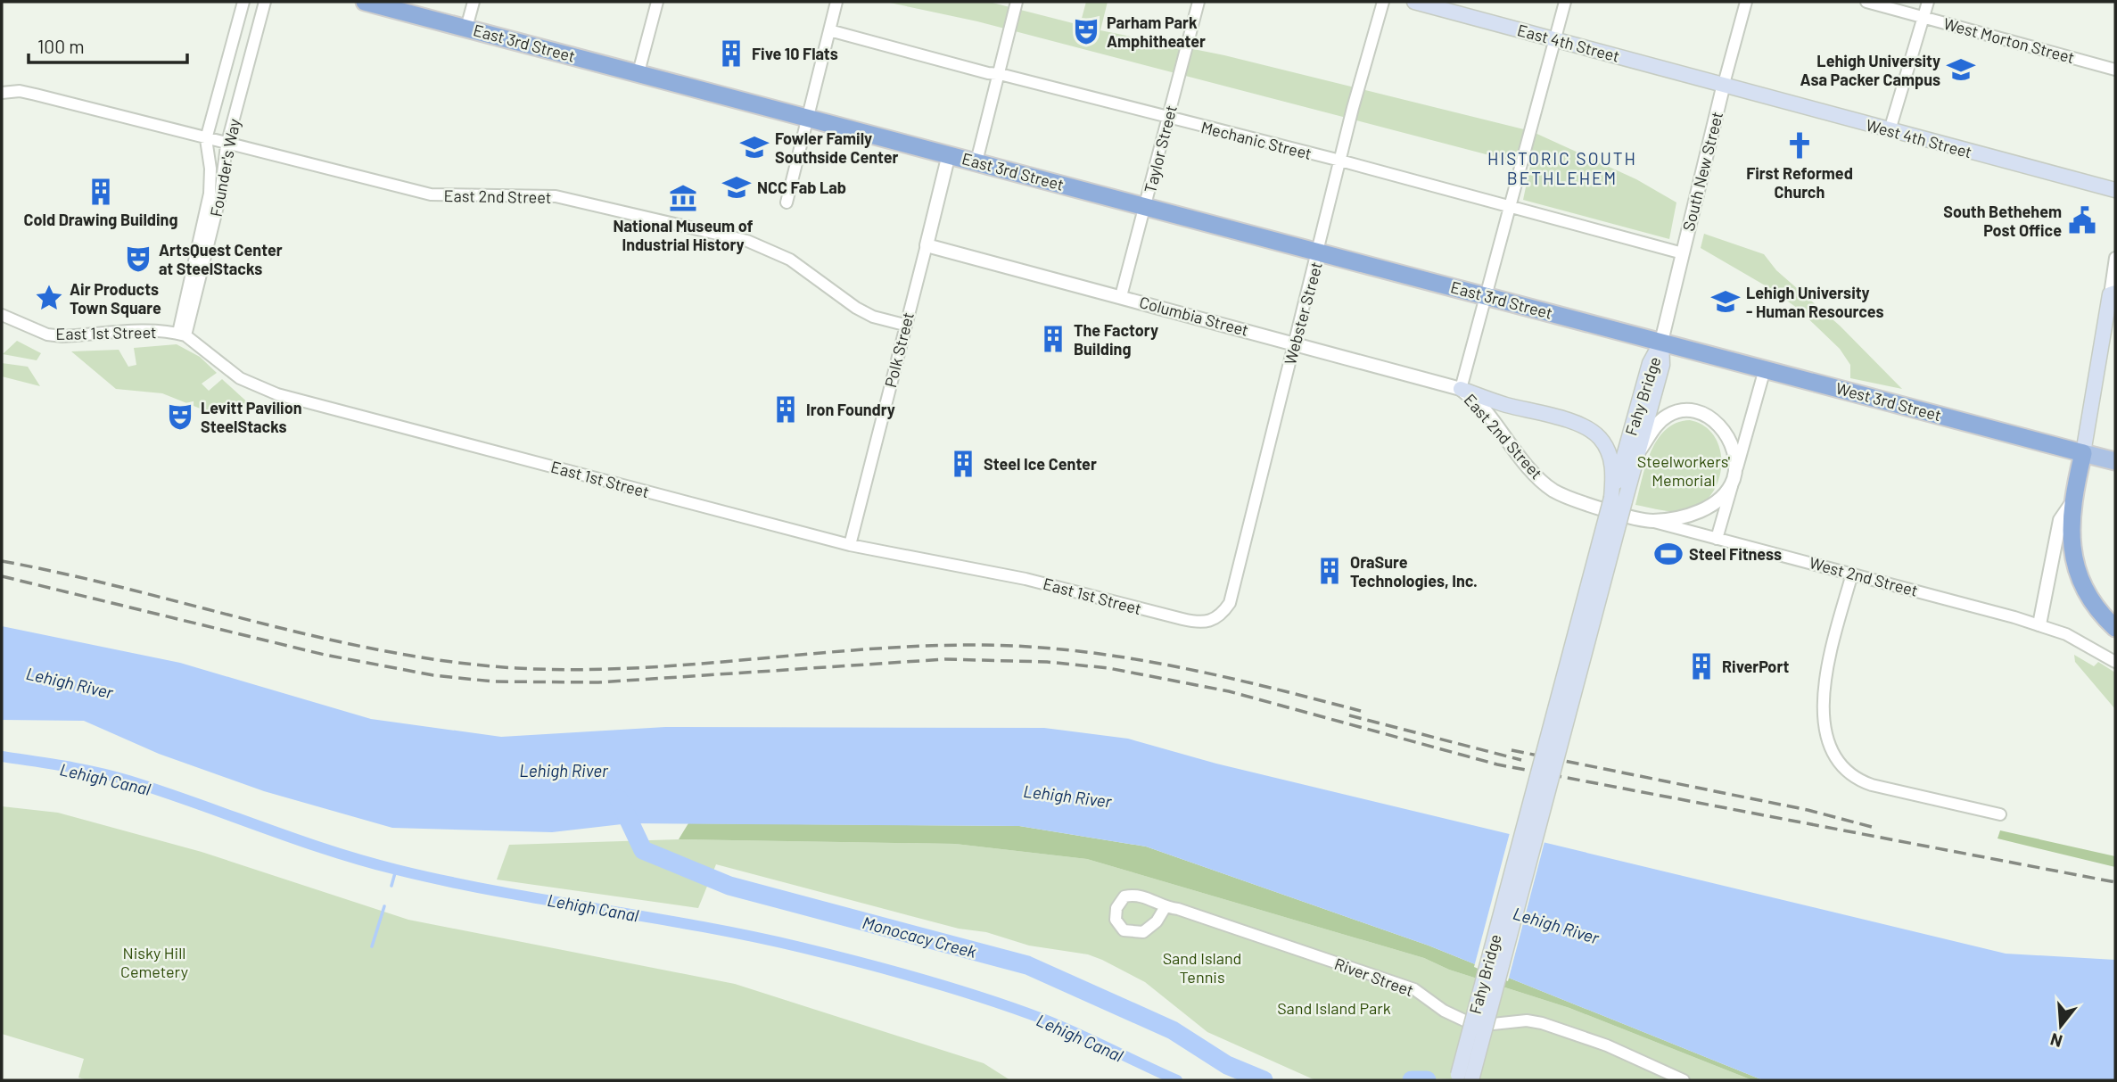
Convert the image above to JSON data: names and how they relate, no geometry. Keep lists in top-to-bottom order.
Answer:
{
  "streets": {
    "highway": ["East 3rd Street", "West 3rd Street"],
    "main road": ["East 4th Street", "West 4th Street", "Fahy Bridge"],
    "street": [
      "West Morton Street",
      "Mechanic Street",
      "Taylor Street",
      "Founder's Way",
      "South New Street",
      "East 2nd Street",
      "Webster Street",
      "Columbia Street",
      "East 1st Street",
      "Polk Street",
      "West 2nd Street",
      "River Street"
    ]
  },
  "crossings": [
    ["East 3rd Street", "Taylor Street"],
    ["East 3rd Street", "South New Street"],
    ["East 3rd Street", "Webster Street"],
    ["East 3rd Street", "Polk Street"],
    ["East 3rd Street", "Fahy Bridge"],
    ["East 3rd Street", "West 3rd Street"],
    ["East 4th Street", "West 4th Street"],
    ["East 4th Street", "South New Street"],
    ["West 4th Street", "South New Street"],
    ["Mechanic Street", "Taylor Street"],
    ["Mechanic Street", "South New Street"],
    ["Mechanic Street", "Webster Street"],
    ["Taylor Street", "Columbia Street"],
    ["Founder's Way", "East 2nd Street"],
    ["Founder's Way", "East 1st Street"],
    ["South New Street", "Fahy Bridge"],
    ["South New Street", "West 3rd Street"],
    ["East 2nd Street", "Columbia Street"],
    ["East 2nd Street", "Polk Street"],
    ["East 2nd Street", "West 2nd Street"],
    ["Webster Street", "Columbia Street"],
    ["Webster Street", "East 1st Street"],
    ["Columbia Street", "Polk Street"],
    ["East 1st Street", "Polk Street"],
    ["Fahy Bridge", "West 3rd Street"]
  ],
  "districts": ["HISTORIC SOUTH BETHLEHEM"],
  "water": ["Lehigh River", "Lehigh Canal", "Monocacy Creek"],
  "parks": [
    "Steelworkers' Memorial",
    "Nisky Hill Cemetery",
    "Sand Island Tennis",
    "Sand Island Park"
  ],
  "places": {
    "theatre": ["Parham Park Amphitheater", "ArtsQuest Center at SteelStacks", "Levitt Pavilion SteelStacks"],
    "building": [
      "Five 10 Flats",
      "Cold Drawing Building",
      "The Factory Building",
      "Iron Foundry",
      "Steel Ice Center",
      "OraSure Technologies, Inc.",
      "RiverPort"
    ],
    "school or university": [
      "Lehigh University Asa Packer Campus",
      "Fowler Family Southside Center",
      "NCC Fab Lab",
      "Lehigh University - Human Resources"
    ],
    "church": ["First Reformed Church"],
    "museum": ["National Museum of Industrial History"],
    "public building": ["South Bethehem Post Office"],
    "place": ["Air Products Town Square"],
    "sports": ["Steel Fitness"]
  },
  "scale_bar": "100 m",
  "north": "bottom"
}
